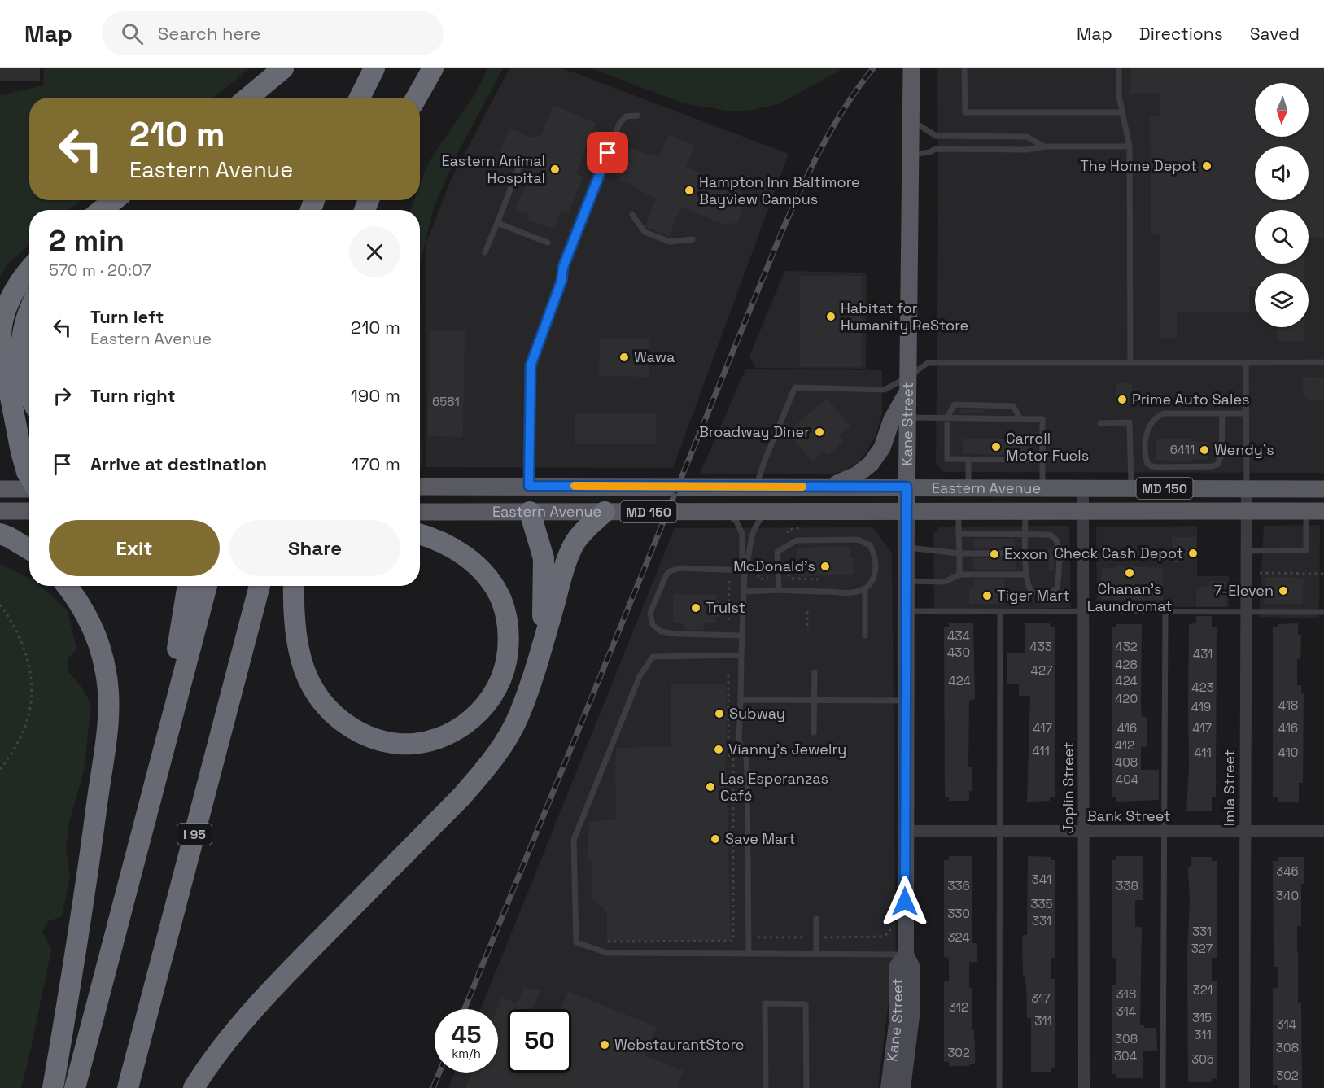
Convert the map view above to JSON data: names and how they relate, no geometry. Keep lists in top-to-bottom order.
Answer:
{
  "streets": {
    "highway": ["I 95"],
    "main road": ["Kane Street", "Eastern Avenue", "MD 150"],
    "street": ["Joplin Street", "Imla Street", "Bank Street"]
  },
  "crossings": [
    ["Kane Street", "Eastern Avenue"],
    ["Kane Street", "Bank Street"],
    ["Eastern Avenue", "Joplin Street"],
    ["Eastern Avenue", "Imla Street"],
    ["Joplin Street", "Bank Street"],
    ["Imla Street", "Bank Street"]
  ],
  "places": [
    "The Home Depot",
    "Eastern Animal Hospital",
    "Hampton Inn Baltimore Bayview Campus",
    "Habitat for Humanity ReStore",
    "Wawa",
    "Prime Auto Sales",
    "Broadway Diner",
    "Carroll Motor Fuels",
    "Wendy's",
    "Check Cash Depot",
    "Exxon",
    "McDonald's",
    "Chanan's Laundromat",
    "7-Eleven",
    "Tiger Mart",
    "Truist",
    "Subway",
    "Vianny's Jewelry",
    "Las Esperanzas Café",
    "Save Mart",
    "WebstaurantStore"
  ],
  "house_numbers": [
    "6581",
    "6411",
    "434",
    "433",
    "432",
    "430",
    "431",
    "428",
    "427",
    "424",
    "424",
    "423",
    "420",
    "418",
    "419",
    "417",
    "416",
    "417",
    "416",
    "412",
    "411",
    "411",
    "410",
    "408",
    "404",
    "346",
    "341",
    "336",
    "338",
    "340",
    "335",
    "330",
    "331",
    "331",
    "324",
    "327",
    "321",
    "318",
    "317",
    "312",
    "314",
    "315",
    "311",
    "314",
    "311",
    "308",
    "308",
    "302",
    "304",
    "305",
    "302"
  ],
  "north": "bottom",
  "page": {
    "header": "Map",
    "search": "Search here",
    "nav": ["Map", "Directions", "Saved"],
    "turn": ["210 m", "Eastern Avenue"],
    "heading": ["2 min", "570 m · 20:07"],
    "list": [
      {
        "name": "Turn left",
        "note": "Eastern Avenue",
        "value": "210 m"
      },
      {
        "name": "Turn right",
        "value": "190 m"
      },
      {
        "name": "Arrive at destination",
        "value": "170 m"
      }
    ],
    "buttons": ["Exit", "Share"],
    "speed": "45 km/h",
    "limit": "50"
  }
}
